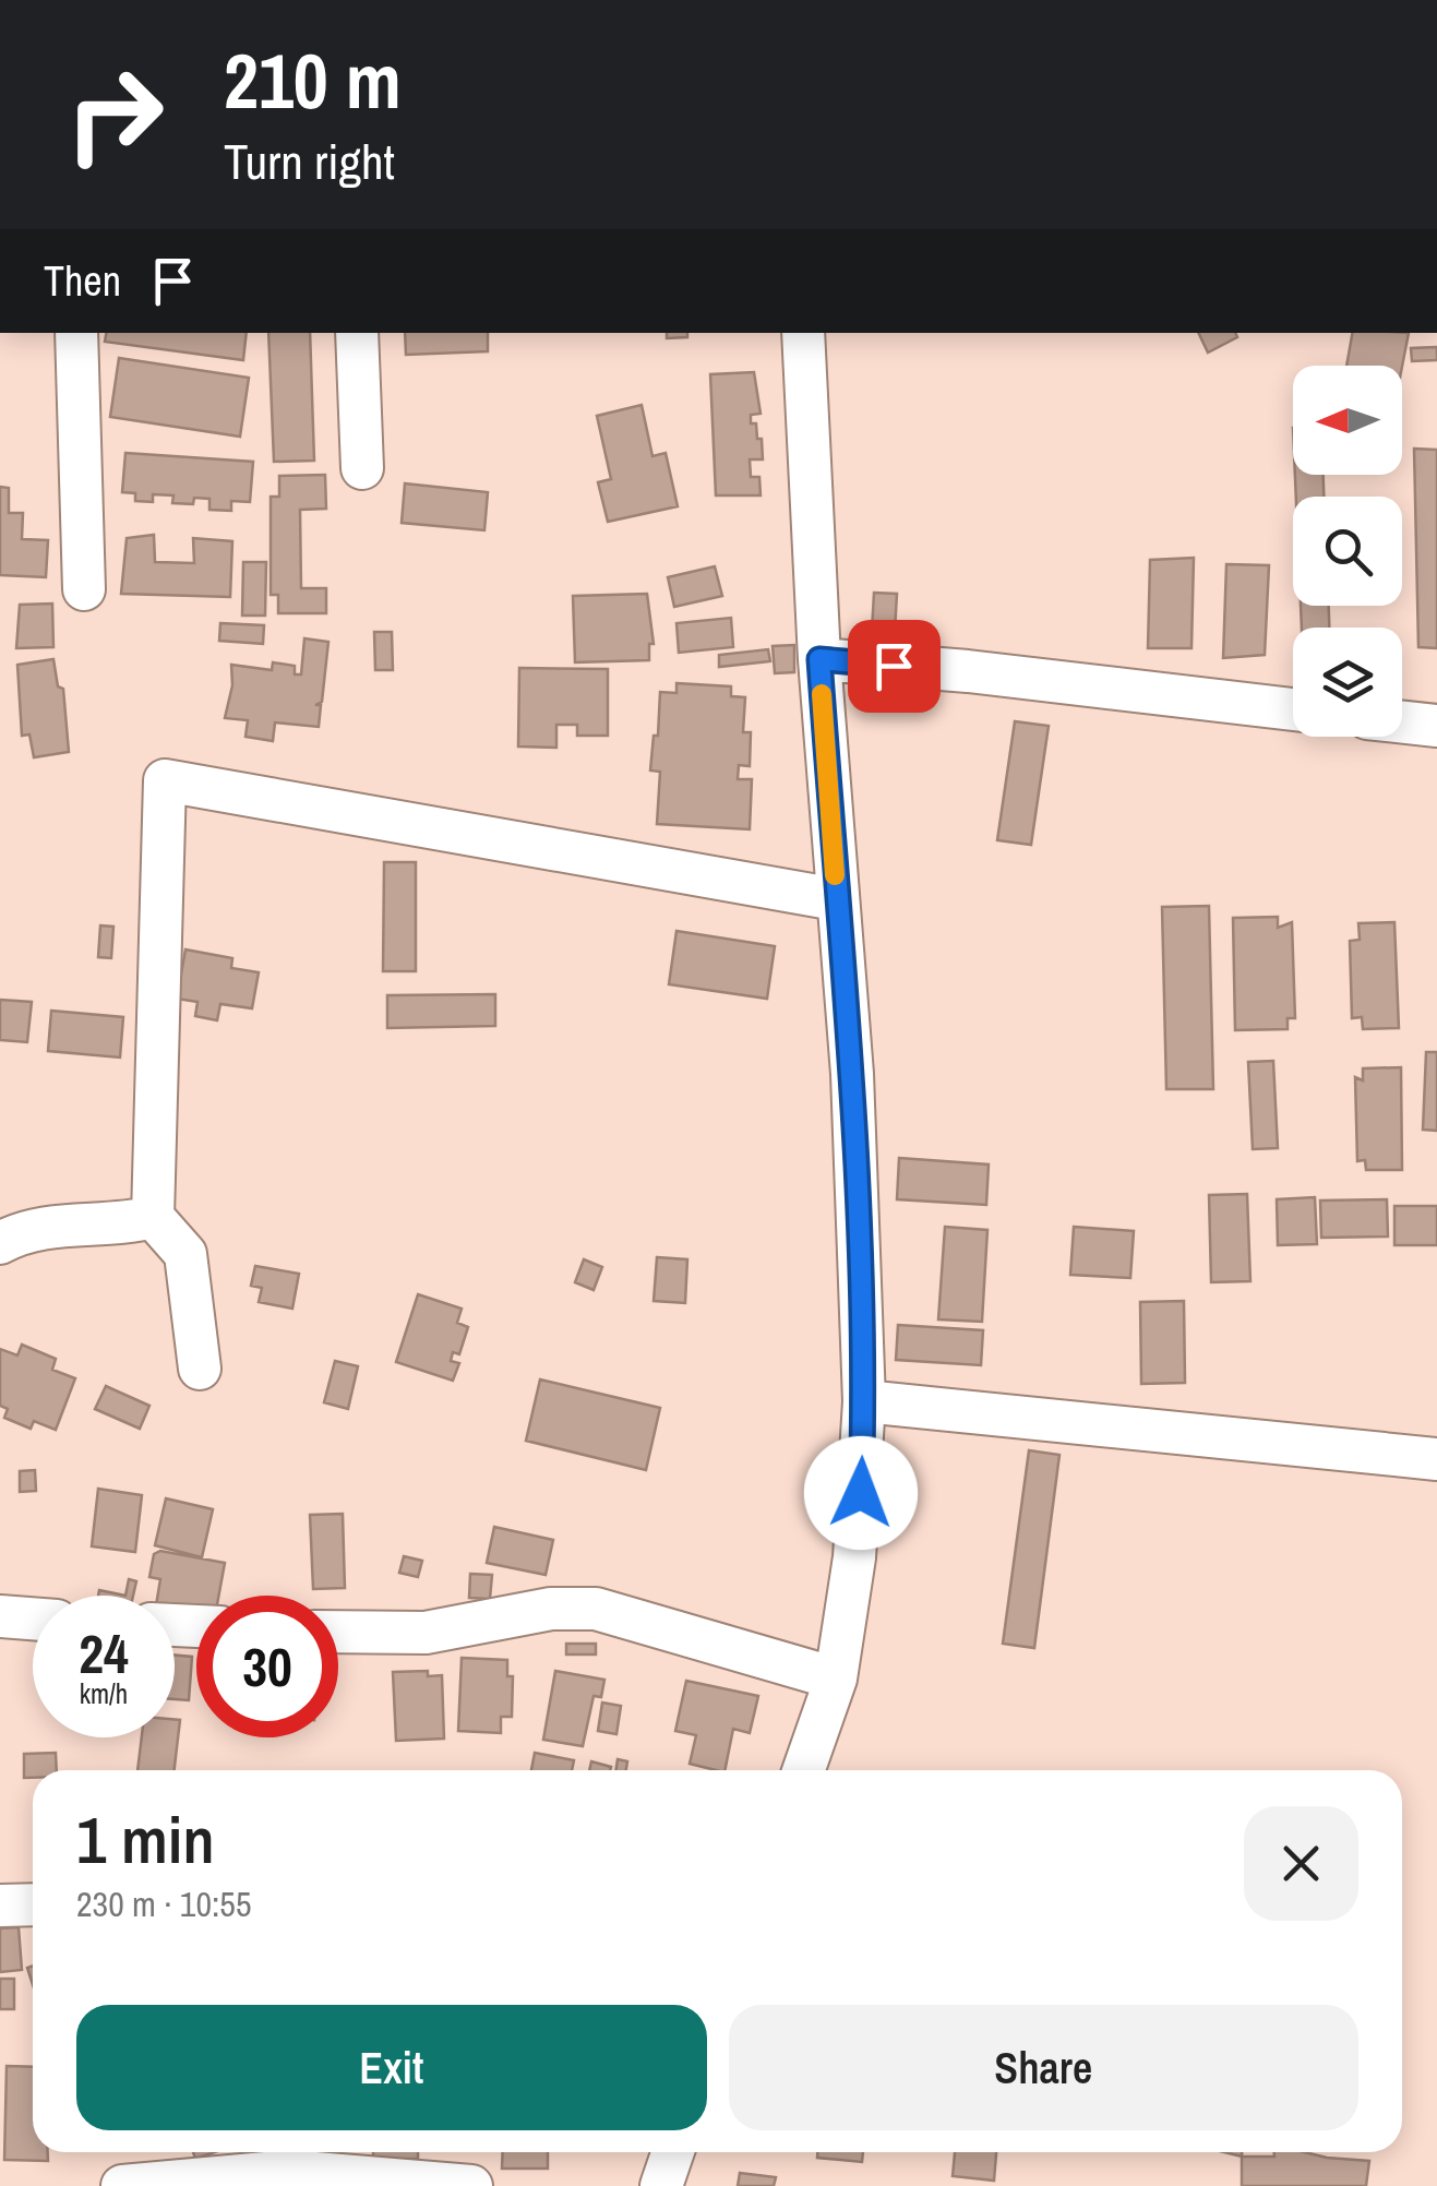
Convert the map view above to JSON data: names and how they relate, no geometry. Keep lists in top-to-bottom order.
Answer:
{
  "north": "left",
  "page": {
    "turn": ["210 m", "Turn right"],
    "then": "Then",
    "speed": "24 km/h",
    "limit": "30",
    "heading": ["1 min", "230 m · 10:55"],
    "buttons": ["Exit", "Share"]
  }
}
